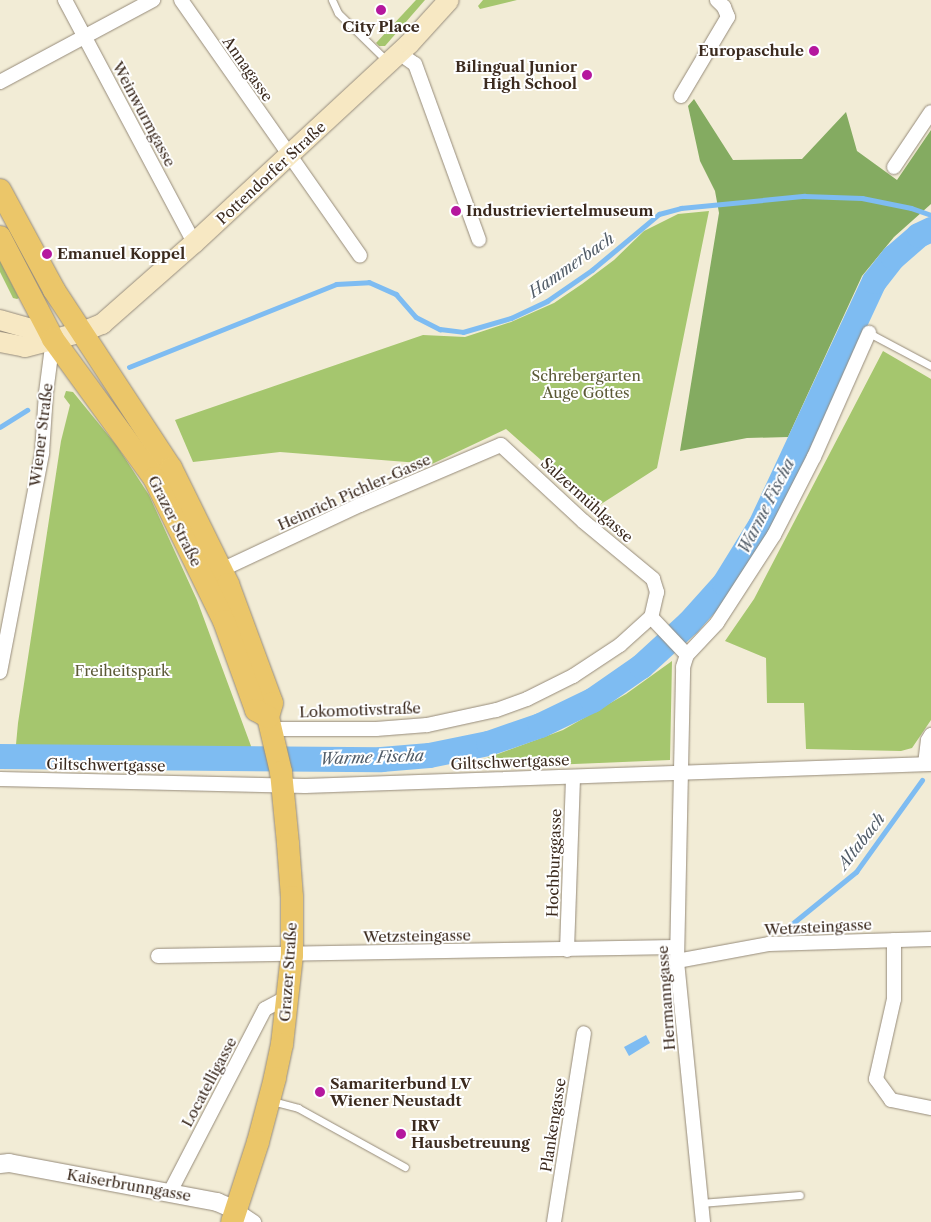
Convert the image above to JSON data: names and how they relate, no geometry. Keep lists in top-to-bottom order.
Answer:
{
  "streets": {
    "main road": ["Pottendorfer Straße", "Grazer Straße"],
    "street": [
      "Annagasse",
      "Weinwurmgasse",
      "Wiener Straße",
      "Heinrich Pichler-Gasse",
      "Salzermühlgasse",
      "Lokomotivstraße",
      "Giltschwertgasse",
      "Hochburggasse",
      "Wetzsteingasse",
      "Hermanngasse",
      "Locatelligasse",
      "Plankengasse",
      "Kaiserbrunngasse"
    ]
  },
  "crossings": [
    ["Annagasse", "Pottendorfer Straße"],
    ["Weinwurmgasse", "Pottendorfer Straße"],
    ["Pottendorfer Straße", "Wiener Straße"],
    ["Pottendorfer Straße", "Grazer Straße"],
    ["Wiener Straße", "Grazer Straße"],
    ["Heinrich Pichler-Gasse", "Salzermühlgasse"],
    ["Heinrich Pichler-Gasse", "Grazer Straße"],
    ["Salzermühlgasse", "Lokomotivstraße"],
    ["Grazer Straße", "Lokomotivstraße"],
    ["Grazer Straße", "Giltschwertgasse"],
    ["Grazer Straße", "Wetzsteingasse"],
    ["Grazer Straße", "Locatelligasse"],
    ["Grazer Straße", "Kaiserbrunngasse"],
    ["Lokomotivstraße", "Giltschwertgasse"],
    ["Giltschwertgasse", "Hochburggasse"],
    ["Giltschwertgasse", "Hermanngasse"],
    ["Hochburggasse", "Wetzsteingasse"],
    ["Wetzsteingasse", "Hermanngasse"],
    ["Locatelligasse", "Kaiserbrunngasse"]
  ],
  "water": ["Hammerbach", "Warme Fischa", "Altabach"],
  "parks": ["Schrebergarten Auge Gottes", "Freiheitspark"],
  "places": [
    "City Place",
    "Europaschule",
    "Bilingual Junior High School",
    "Industrieviertelmuseum",
    "Emanuel Koppel",
    "Samariterbund LV Wiener Neustadt",
    "IRV Hausbetreuung"
  ]
}
